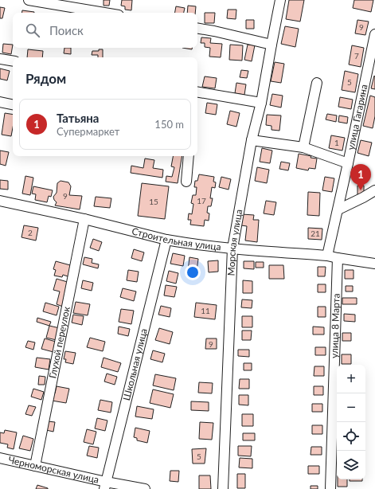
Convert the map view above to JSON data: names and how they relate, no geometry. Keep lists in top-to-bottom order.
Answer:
{
  "streets": {
    "street": [
      "улица Гагарина",
      "Строительная улица",
      "Морская улица",
      "улица 8 Марта",
      "Глухой переулок",
      "Школьная улица",
      "Черноморская улица"
    ]
  },
  "crossings": [
    ["улица Гагарина", "Строительная улица"],
    ["Строительная улица", "Морская улица"],
    ["Строительная улица", "улица 8 Марта"],
    ["Строительная улица", "Глухой переулок"],
    ["Строительная улица", "Школьная улица"],
    ["Глухой переулок", "Черноморская улица"],
    ["Школьная улица", "Черноморская улица"]
  ],
  "house_numbers": [
    "9",
    "7",
    "5",
    "1",
    "9",
    "17",
    "15",
    "2",
    "21",
    "11",
    "9",
    "5"
  ],
  "page": {
    "search": "Поиск",
    "heading": "Рядом",
    "list": [
      {
        "mark": "1",
        "name": "Татьяна",
        "note": "Супермаркет",
        "value": "150 m"
      }
    ],
    "pins": "1",
    "map_buttons": ["+", "−"]
  }
}
